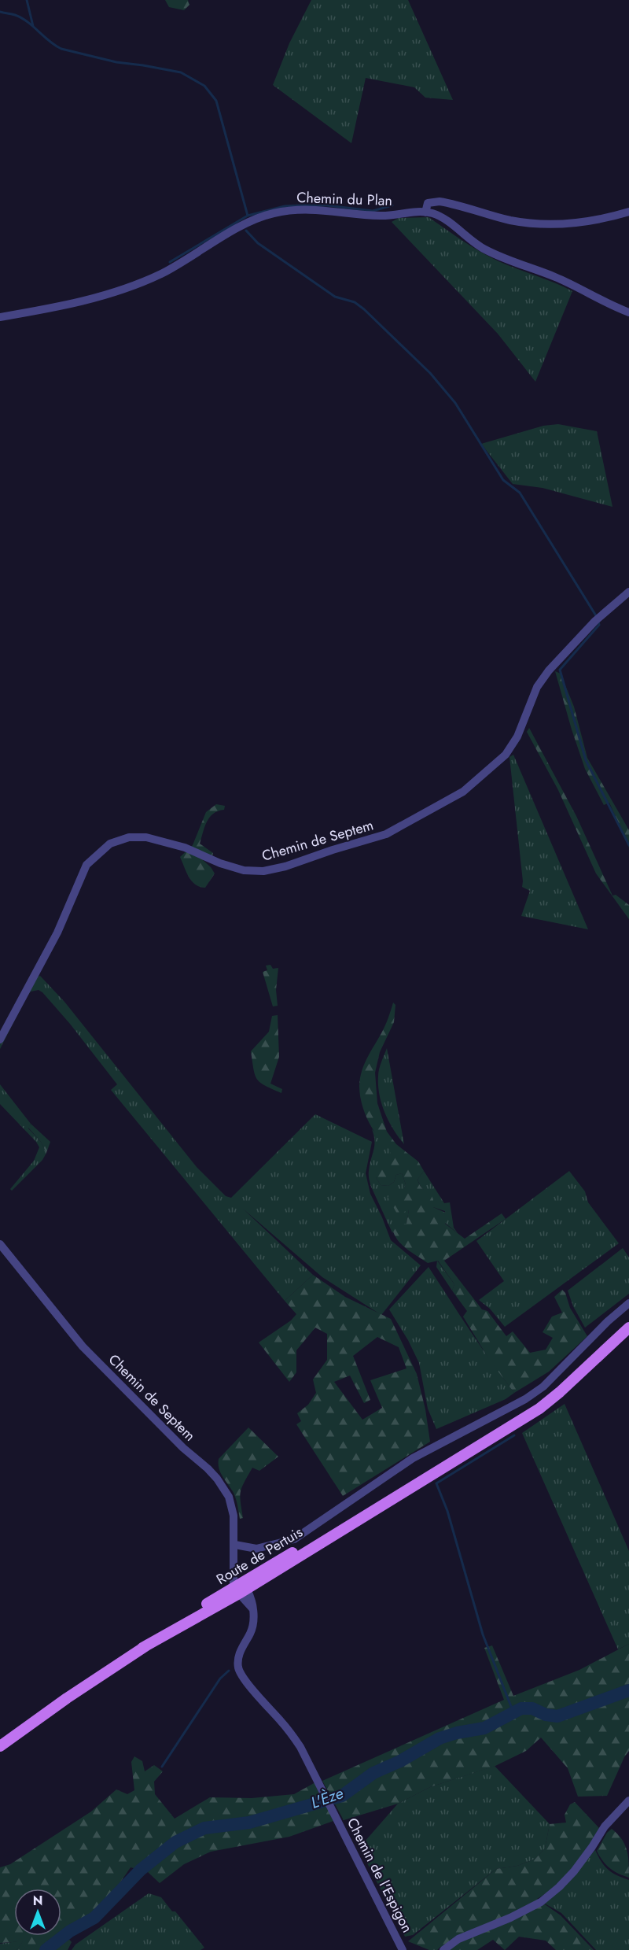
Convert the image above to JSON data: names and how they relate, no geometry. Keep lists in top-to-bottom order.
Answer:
{
  "streets": {
    "main road": ["Route de Pertuis"],
    "street": ["Chemin du Plan", "Chemin de Septem", "Chemin de l'Espigon"]
  },
  "crossings": [
    ["Chemin de Septem", "Route de Pertuis"],
    ["Chemin de Septem", "Chemin de l'Espigon"],
    ["Route de Pertuis", "Chemin de l'Espigon"]
  ],
  "water": ["L'Èze"],
  "north": "top"
}
